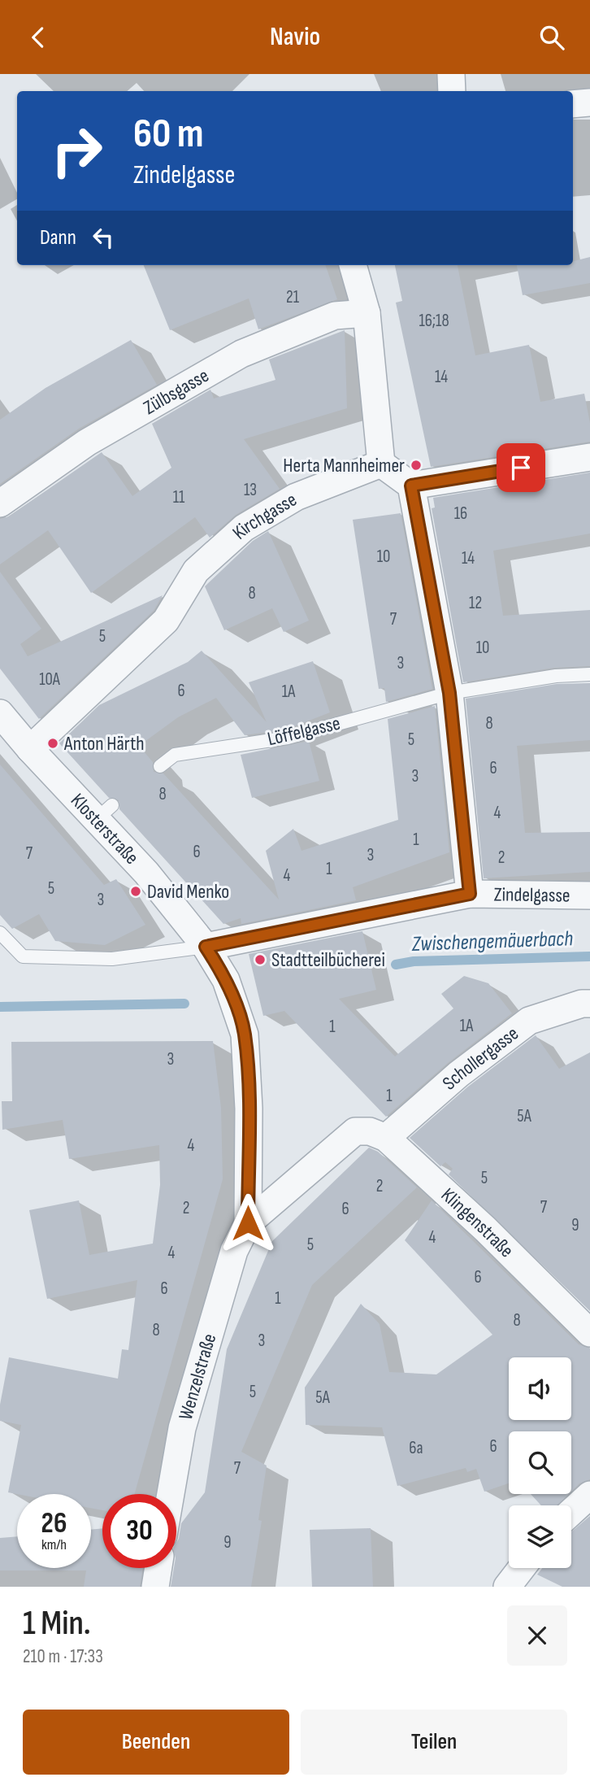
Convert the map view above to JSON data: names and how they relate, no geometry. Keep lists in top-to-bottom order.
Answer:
{
  "streets": {
    "street": [
      "Zülbsgasse",
      "Kirchgasse",
      "Klosterstraße",
      "Zindelgasse",
      "Schollergasse",
      "Klingenstraße",
      "Wenzelstraße"
    ],
    "lane": ["Löffelgasse"]
  },
  "crossings": [
    ["Kirchgasse", "Klosterstraße"],
    ["Klosterstraße", "Zindelgasse"],
    ["Klosterstraße", "Klingenstraße"],
    ["Klosterstraße", "Wenzelstraße"],
    ["Schollergasse", "Klingenstraße"],
    ["Klingenstraße", "Wenzelstraße"]
  ],
  "water": ["Zwischengemäuerbach"],
  "places": [
    "Herta Mannheimer",
    "Anton Härth",
    "David Menko",
    "Stadtteilbücherei"
  ],
  "house_numbers": [
    "21",
    "16;18",
    "14",
    "13",
    "11",
    "16",
    "10",
    "14",
    "8",
    "12",
    "7",
    "5",
    "10",
    "3",
    "10A",
    "6",
    "1A",
    "8",
    "5",
    "6",
    "3",
    "8",
    "4",
    "1",
    "6",
    "7",
    "3",
    "2",
    "1",
    "4",
    "5",
    "3",
    "1A",
    "1",
    "3",
    "1",
    "5A",
    "4",
    "5",
    "2",
    "7",
    "2",
    "6",
    "9",
    "4",
    "5",
    "4",
    "6",
    "6",
    "1",
    "8",
    "8",
    "3",
    "5",
    "5A",
    "6",
    "6a",
    "7",
    "9"
  ],
  "page": {
    "header": "Navio",
    "turn": ["60 m", "Zindelgasse"],
    "then": "Dann",
    "speed": "26 km/h",
    "limit": "30",
    "heading": ["1 Min.", "210 m · 17:33"],
    "buttons": ["Beenden", "Teilen"]
  }
}
